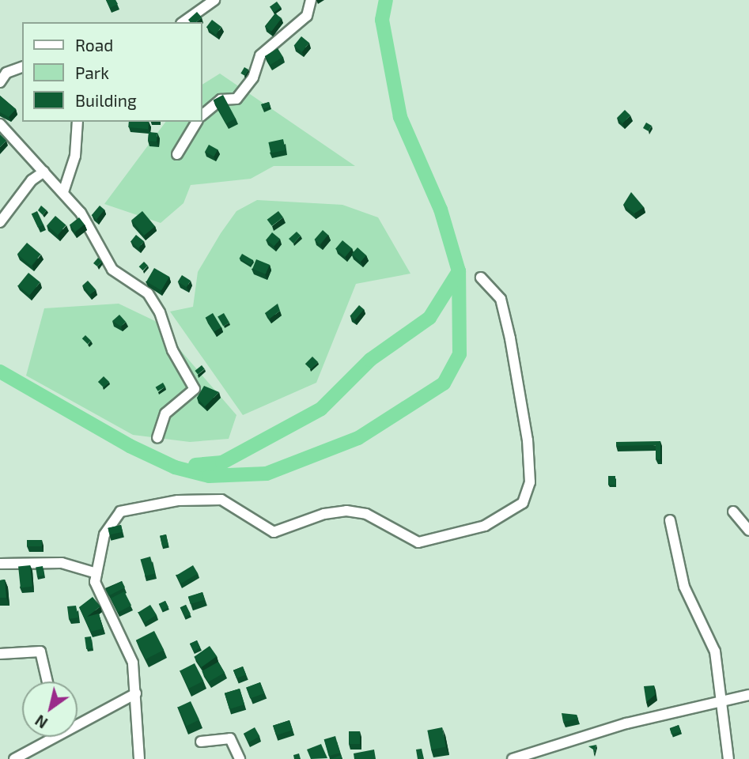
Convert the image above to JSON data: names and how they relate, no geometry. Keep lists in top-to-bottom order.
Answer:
{
  "legend": ["Road", "Park", "Building"],
  "north": "bottom left"
}
